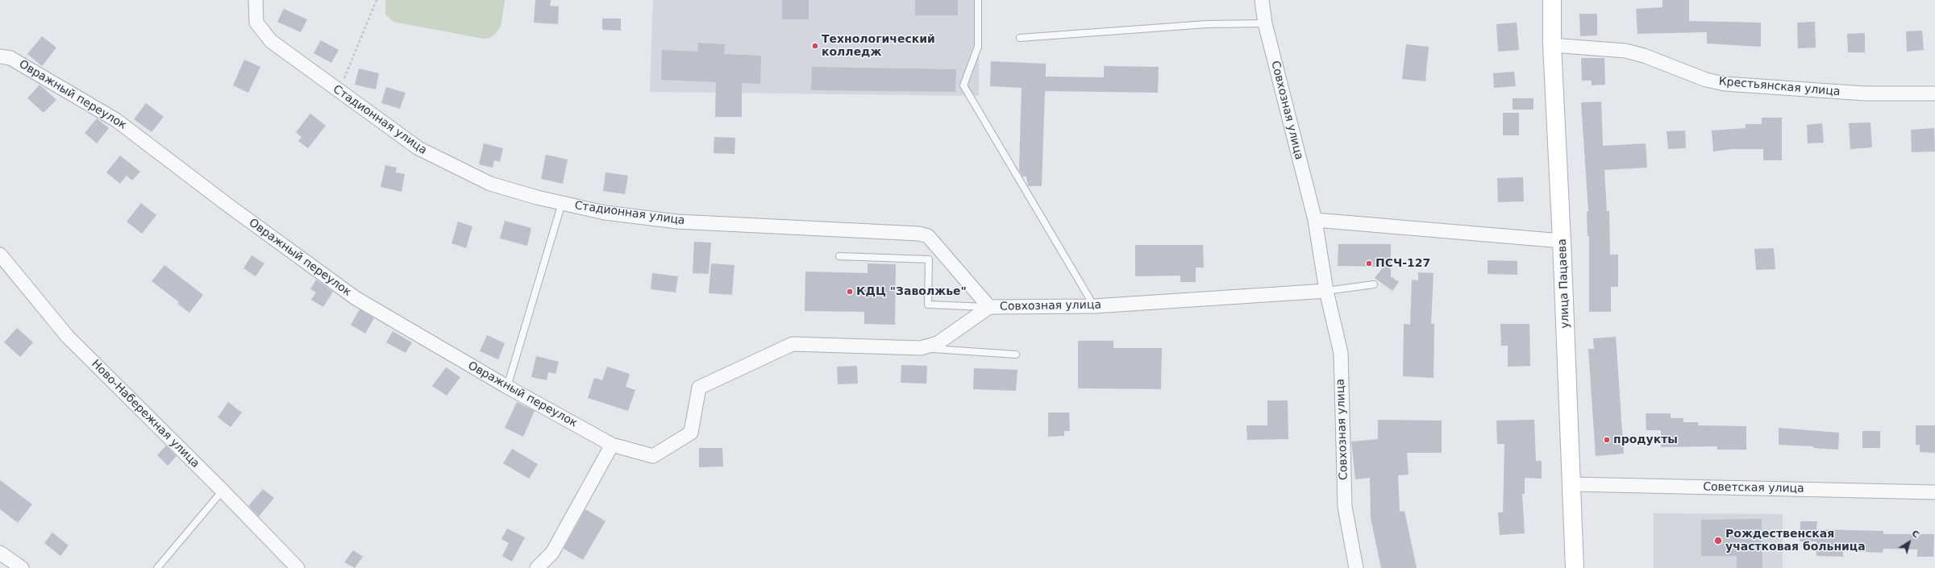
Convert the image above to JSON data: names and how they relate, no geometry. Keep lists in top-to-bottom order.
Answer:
{
  "streets": {
    "street": [
      "Крестьянская улица",
      "Овражный переулок",
      "Совхозная улица",
      "Стадионная улица",
      "улица Пацаева",
      "Ново-Набережная улица",
      "Советская улица"
    ]
  },
  "crossings": [
    ["Крестьянская улица", "улица Пацаева"],
    ["Овражный переулок", "Совхозная улица"],
    ["Совхозная улица", "Стадионная улица"],
    ["улица Пацаева", "Советская улица"]
  ],
  "places": [
    "Технологический колледж",
    "ПСЧ-127",
    "КДЦ \"Заволжье\"",
    "продукты",
    "Рождественская участковая больница"
  ],
  "north": "top right"
}
